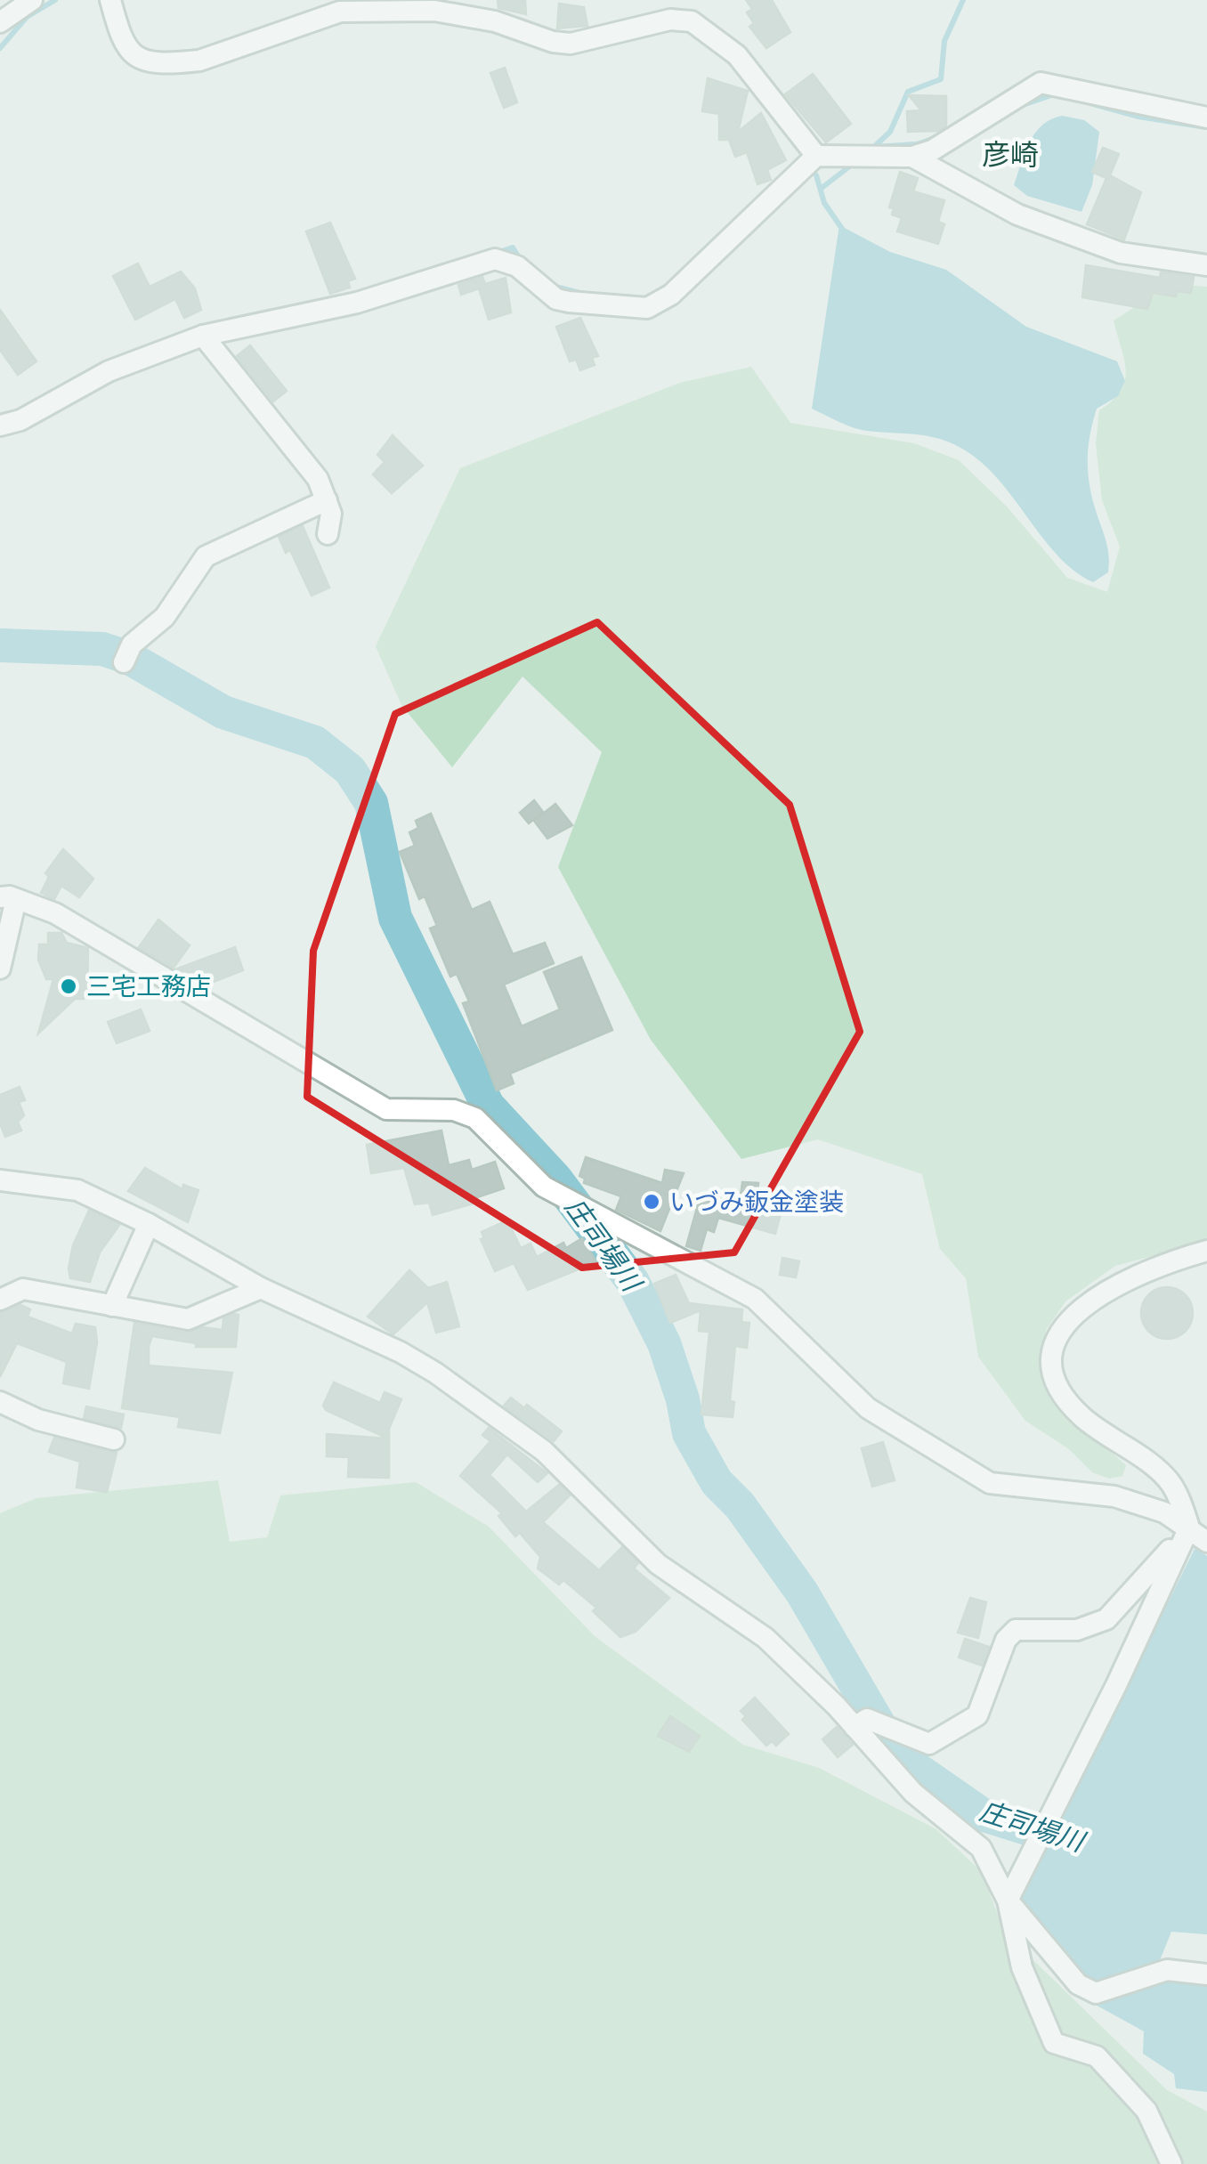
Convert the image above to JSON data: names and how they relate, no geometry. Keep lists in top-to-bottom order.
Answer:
{
  "districts": ["彦崎"],
  "water": ["庄司場川"],
  "places": ["三宅工務店", "いづみ鈑金塗装"]
}
